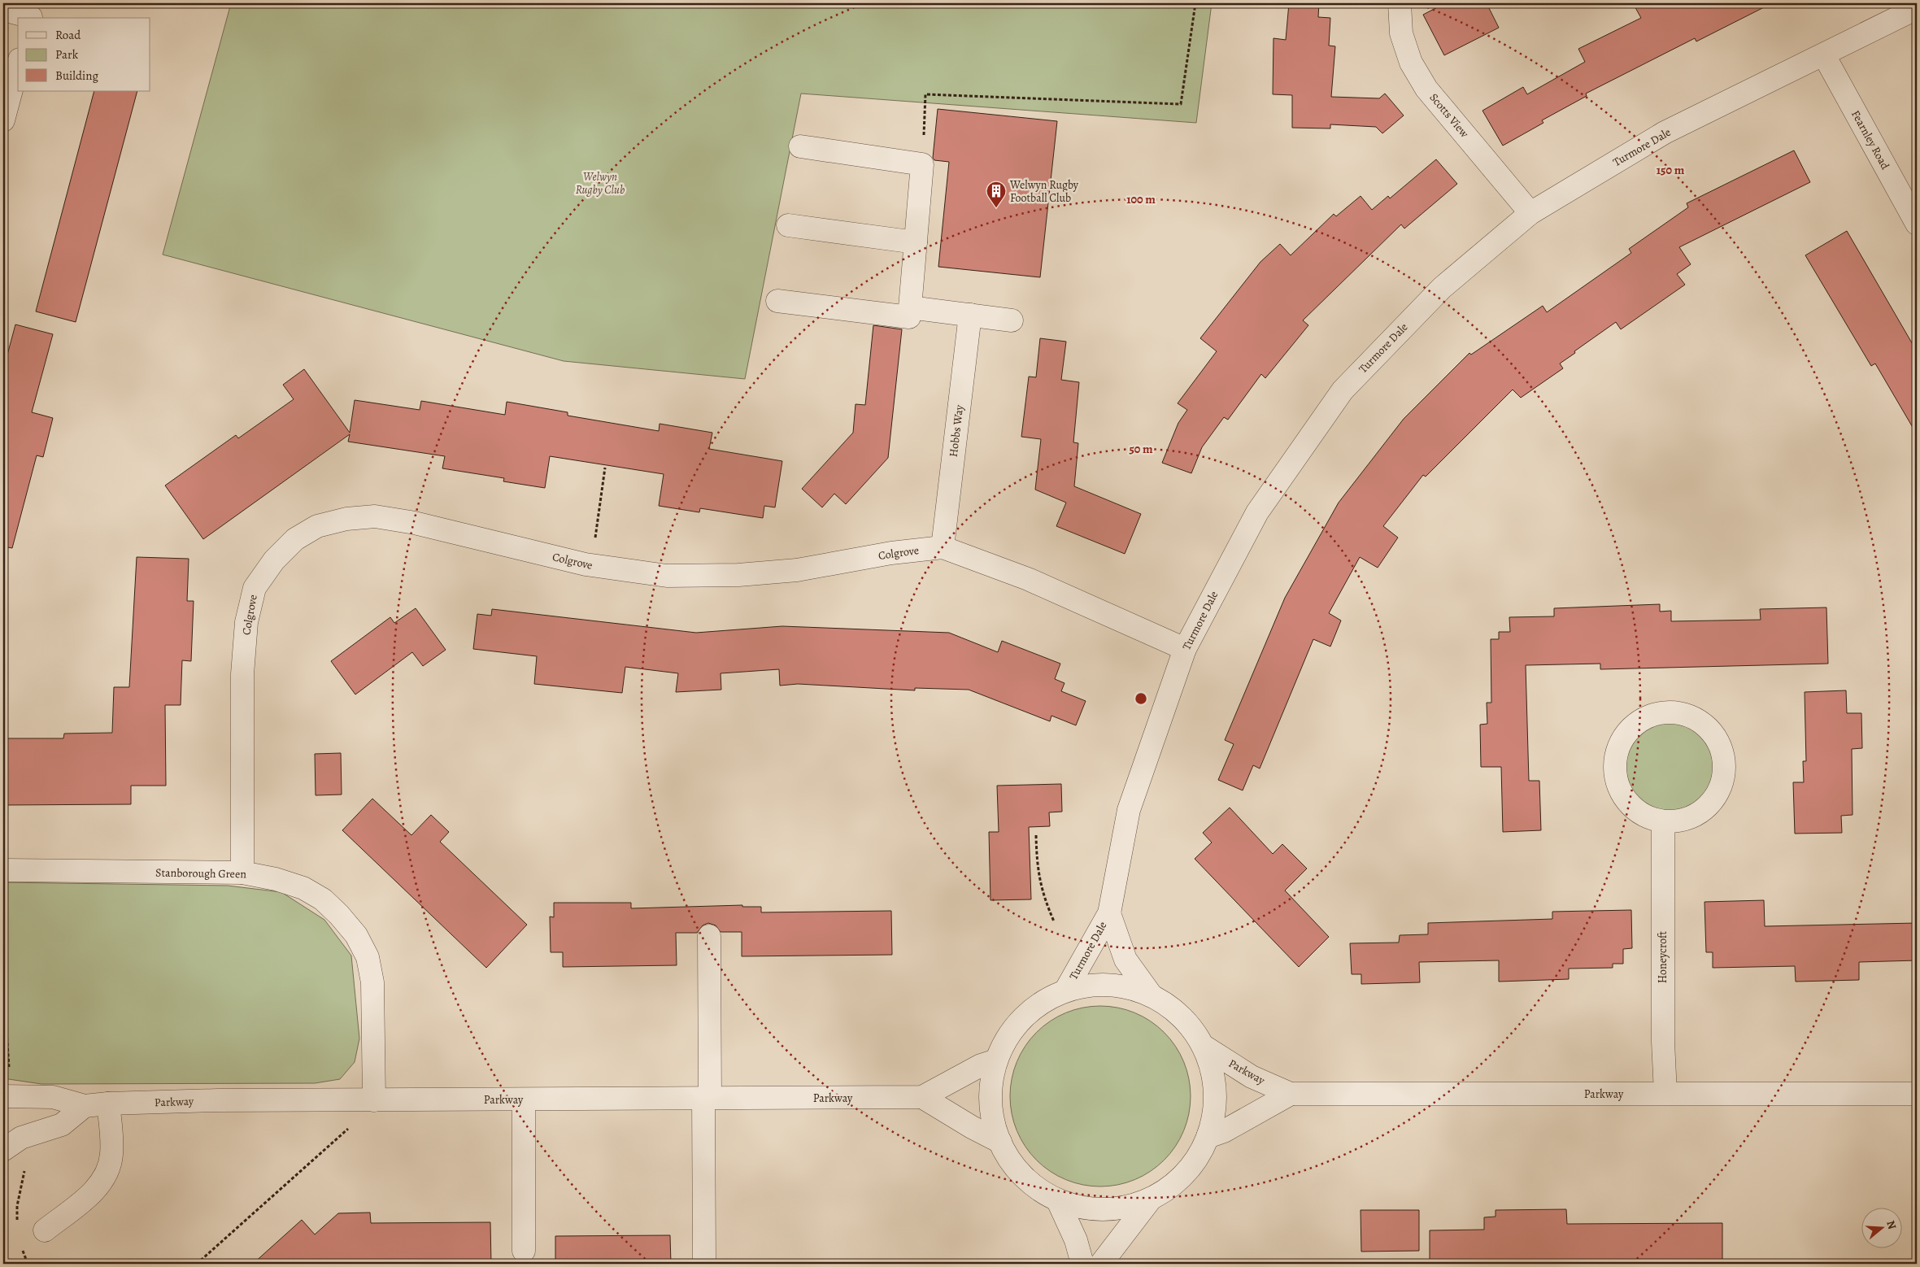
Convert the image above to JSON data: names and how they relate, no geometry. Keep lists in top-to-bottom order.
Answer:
{
  "streets": {
    "street": [
      "Scotts View",
      "Fearnley Road",
      "Turmore Dale",
      "Hobbs Way",
      "Colgrove",
      "Stanborough Green",
      "Honeycroft",
      "Parkway"
    ]
  },
  "crossings": [
    ["Scotts View", "Turmore Dale"],
    ["Fearnley Road", "Turmore Dale"],
    ["Turmore Dale", "Colgrove"],
    ["Hobbs Way", "Colgrove"],
    ["Colgrove", "Stanborough Green"],
    ["Stanborough Green", "Parkway"],
    ["Honeycroft", "Parkway"]
  ],
  "parks": ["Welwyn Rugby Club"],
  "places": {
    "building": ["Welwyn Rugby Football Club"]
  },
  "legend": ["Road", "Park", "Building"],
  "north": "right",
  "rings": ["150 m", "100 m", "50 m"]
}
